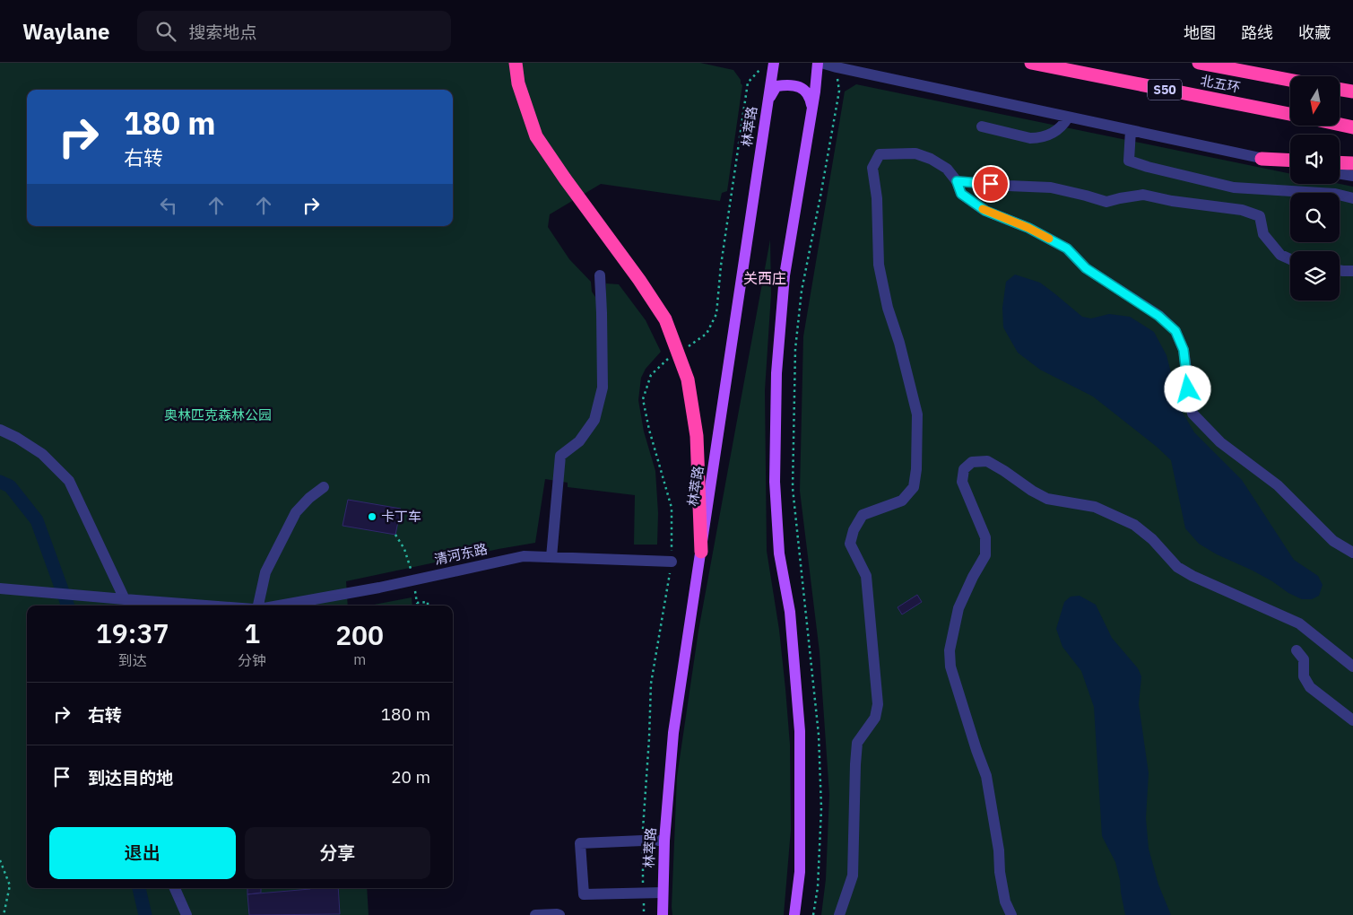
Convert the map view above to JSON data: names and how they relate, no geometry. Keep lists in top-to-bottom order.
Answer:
{
  "streets": {
    "highway": ["北五环", "S50"],
    "main road": ["林萃路"],
    "street": ["清河东路"]
  },
  "districts": ["关西庄"],
  "parks": ["奥林匹克森林公园"],
  "places": ["卡丁车"],
  "north": "bottom",
  "page": {
    "header": "Waylane",
    "search": "搜索地点",
    "nav": ["地图", "路线", "收藏"],
    "turn": ["180 m", "右转"],
    "eta": [
      "19:37",
      "到达",
      "1",
      "分钟",
      "200",
      "m"
    ],
    "list": [
      {
        "name": "右转",
        "value": "180 m"
      },
      {
        "name": "到达目的地",
        "value": "20 m"
      }
    ],
    "buttons": ["退出", "分享"]
  }
}
